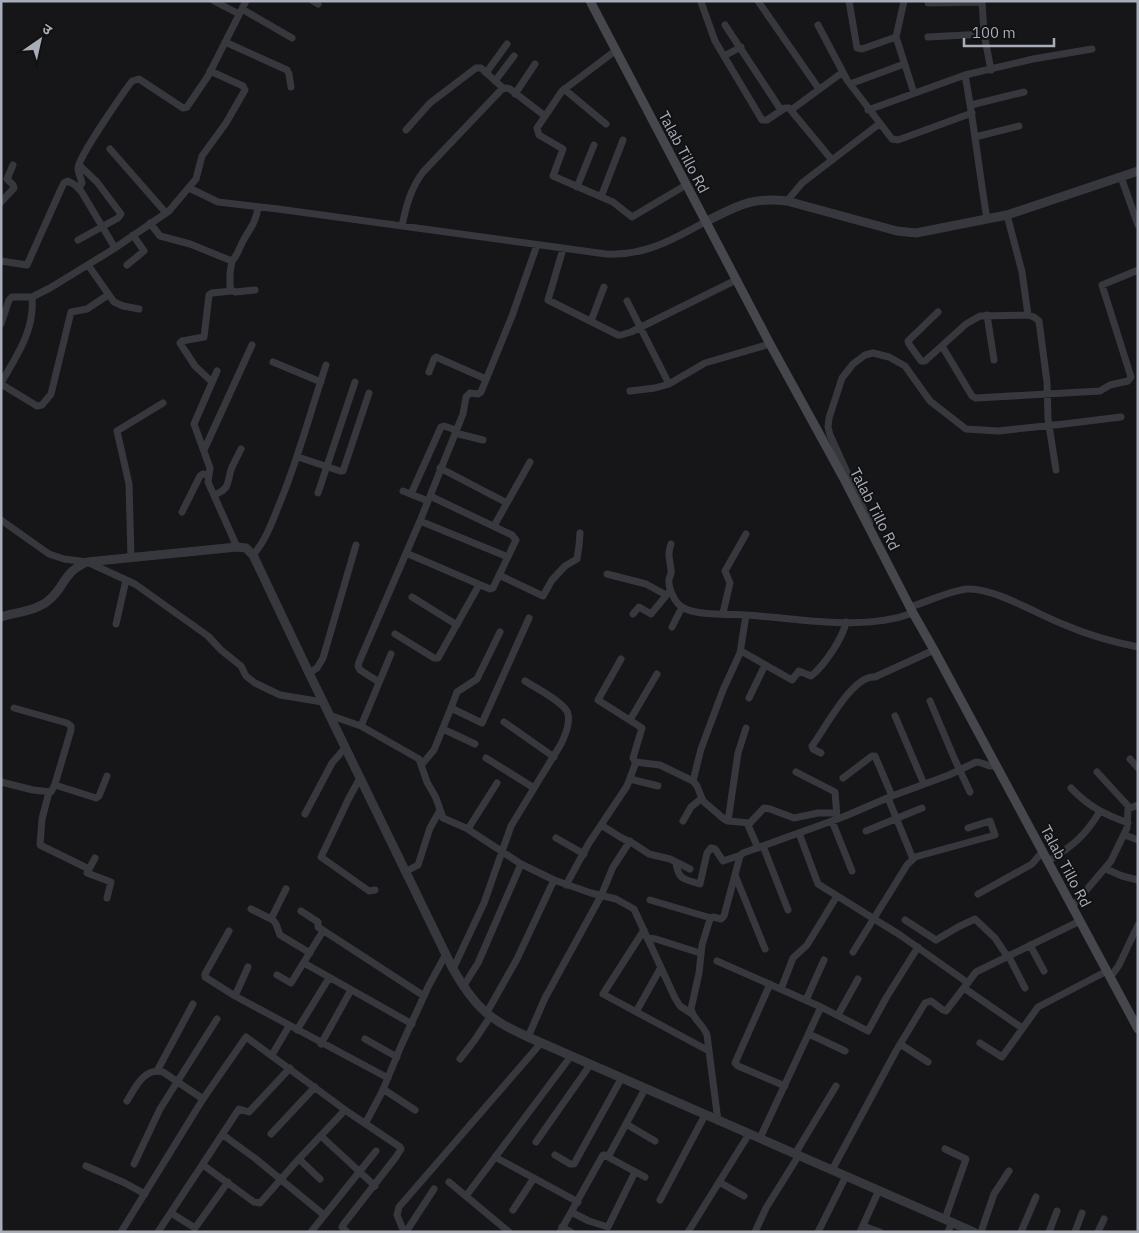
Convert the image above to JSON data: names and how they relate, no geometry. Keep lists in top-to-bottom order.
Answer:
{
  "streets": {
    "main road": ["Talab Tillo Rd"]
  },
  "scale_bar": "100 m",
  "north": "top right"
}
